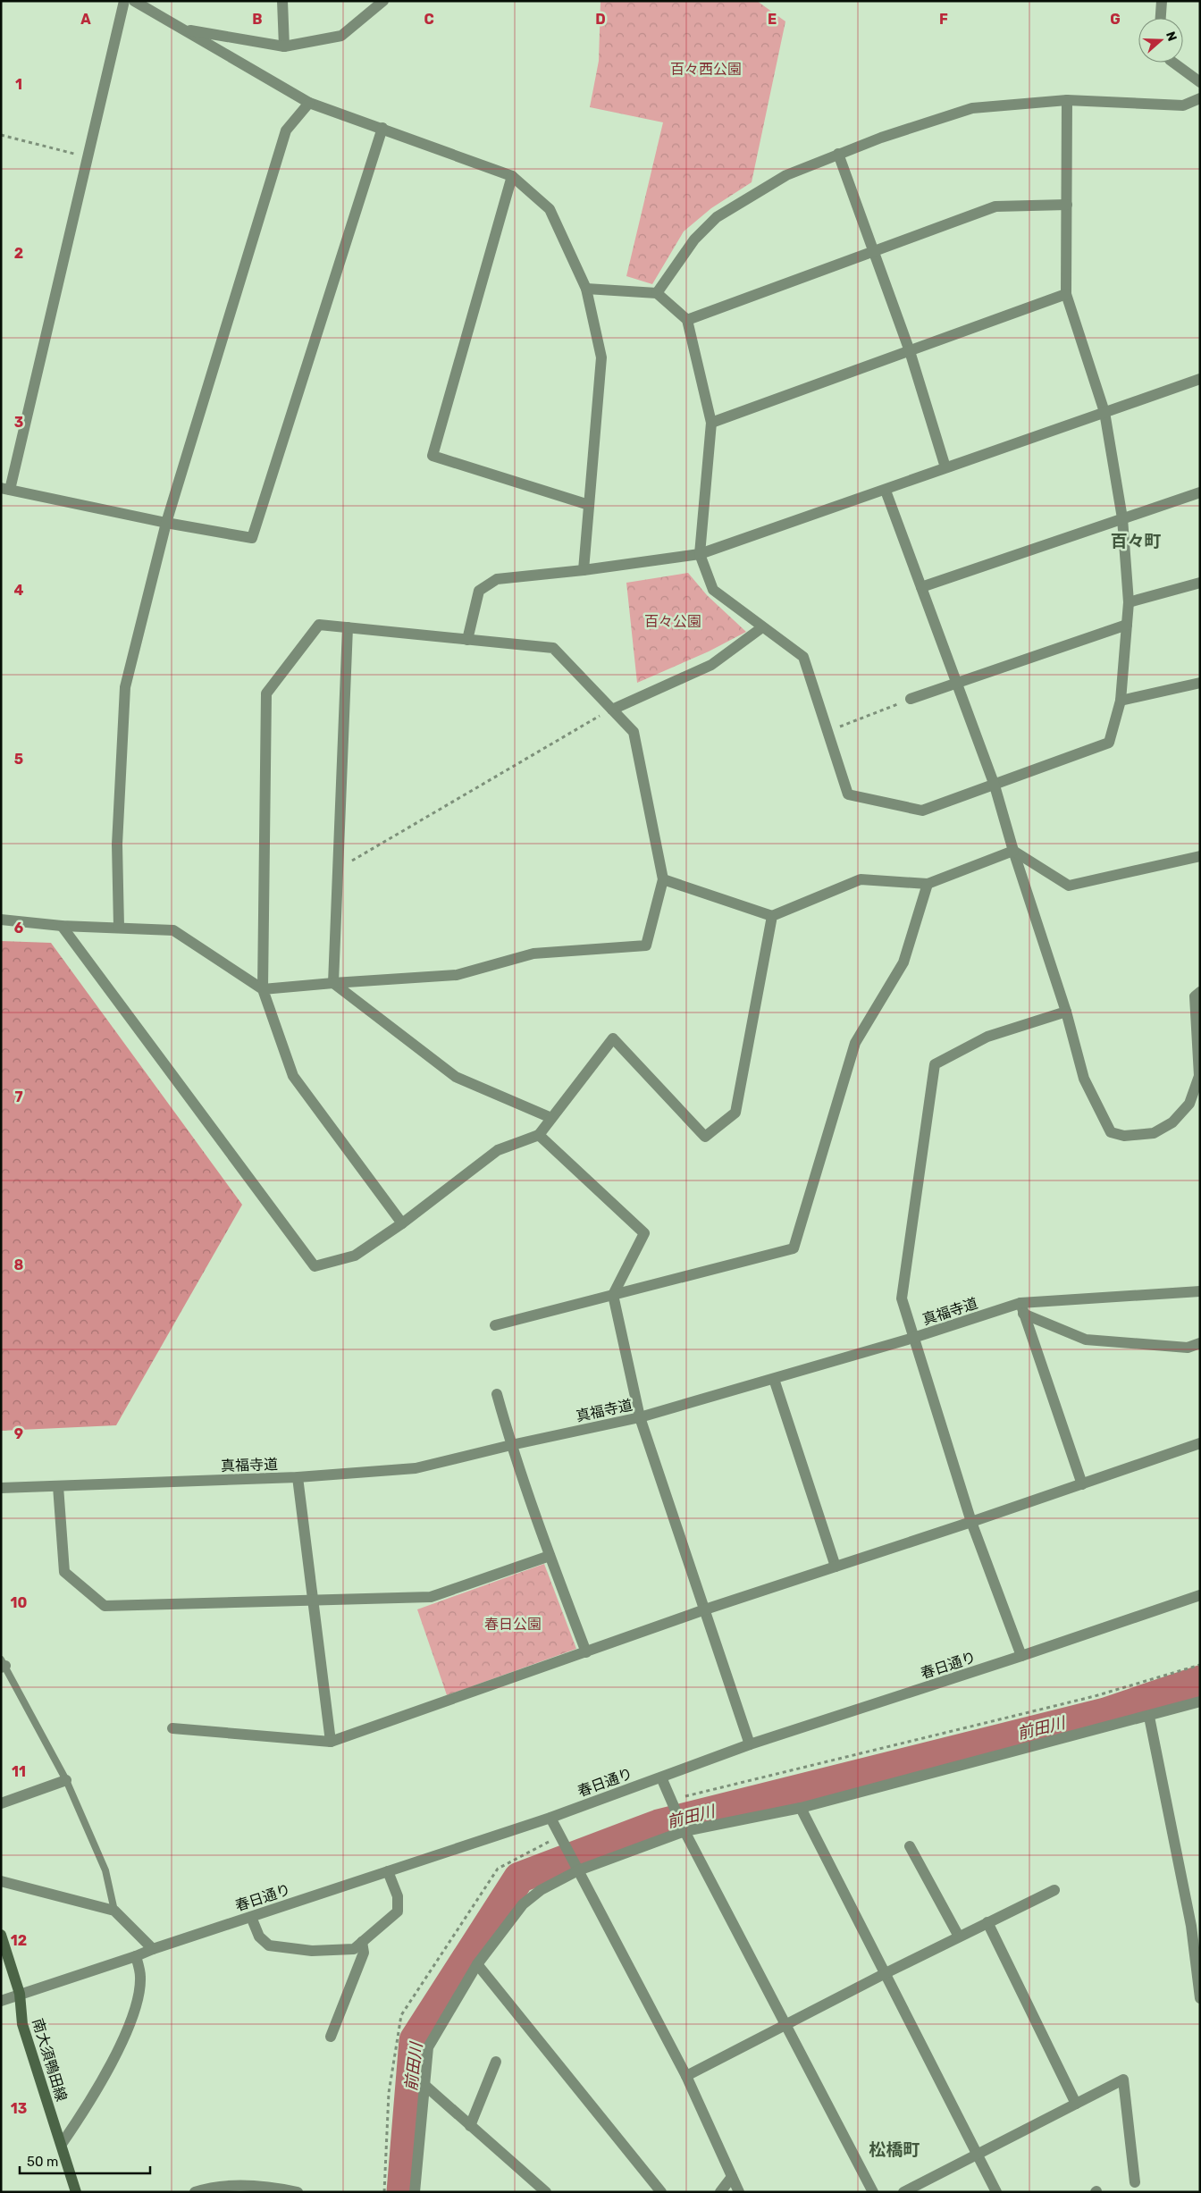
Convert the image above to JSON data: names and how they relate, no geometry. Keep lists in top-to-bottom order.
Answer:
{
  "streets": {
    "main road": ["南大須鴨田線"],
    "street": ["真福寺道", "春日通り"]
  },
  "crossings": [
    ["春日通り", "南大須鴨田線"]
  ],
  "districts": ["百々町", "松橋町"],
  "water": ["前田川"],
  "parks": ["百々西公園", "百々公園", "春日公園"],
  "scale_bar": "50 m",
  "north": "right",
  "grid": {
    "columns": [
      "A",
      "B",
      "C",
      "D",
      "E",
      "F",
      "G"
    ],
    "rows": [
      "1",
      "2",
      "3",
      "4",
      "5",
      "6",
      "7",
      "8",
      "9",
      "10",
      "11",
      "12",
      "13"
    ]
  }
}
